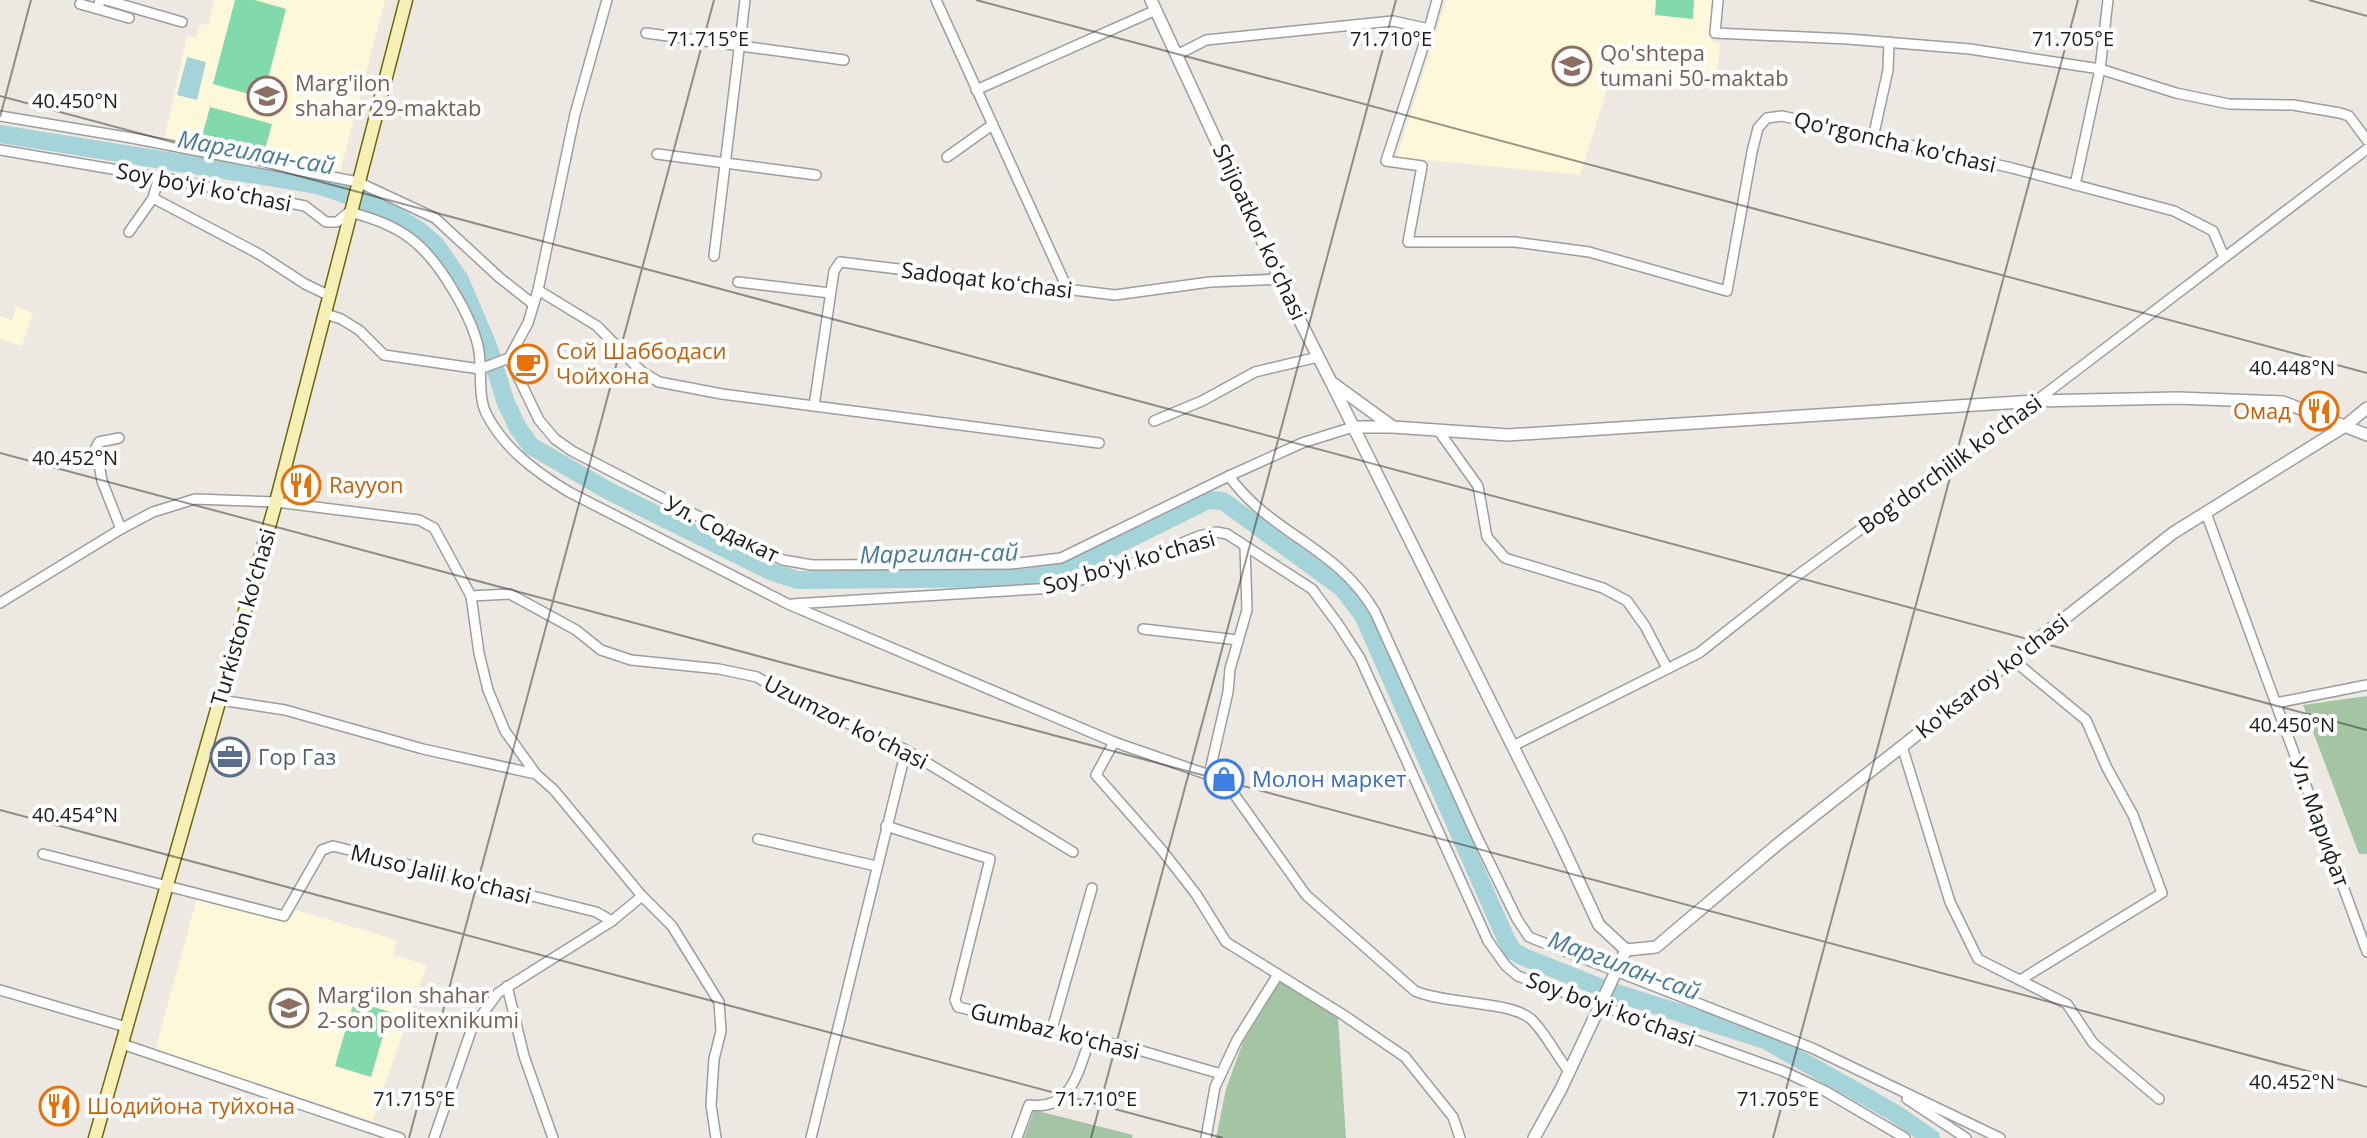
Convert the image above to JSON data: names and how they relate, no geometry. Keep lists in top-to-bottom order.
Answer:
{
  "streets": {
    "main road": ["Turkiston ko’chasi"],
    "street": [
      "Qo'rgoncha ko'chasi",
      "Soy boʻyi koʻchasi",
      "Shijoatkor koʻchasi",
      "Sadoqat koʻchasi",
      "Bog'dorchilik ko'chasi",
      "Ул. Содакат",
      "Ko'ksaroy ko'chasi",
      "Uzumzor ko'chasi",
      "Ул. Марифат",
      "Muso Jalil ko'chasi",
      "Gumbaz koʻchasi"
    ]
  },
  "crossings": [
    ["Qo'rgoncha ko'chasi", "Bog'dorchilik ko'chasi"],
    ["Soy boʻyi koʻchasi", "Turkiston ko’chasi"],
    ["Shijoatkor koʻchasi", "Sadoqat koʻchasi"],
    ["Turkiston ko’chasi", "Muso Jalil ko'chasi"],
    ["Ko'ksaroy ko'chasi", "Ул. Марифат"]
  ],
  "water": ["Маргилан-сай"],
  "places": {
    "school or university": ["Qo'shtepa tumani 50-maktab", "Marg'ilon shahar 29-maktab", "Margʻilon shahar 2-son politexnikumi"],
    "cafe": ["Сой Шаббодаси Чойхона"],
    "restaurant": ["Омад", "Rayyon", "Шодийона туйхона"],
    "office": ["Гор Газ"],
    "shop": ["Молон маркет"]
  },
  "coordinates": [
    "71.715°E",
    "71.710°E",
    "71.705°E",
    "40.450°N",
    "40.448°N",
    "40.452°N",
    "40.454°N"
  ]
}
